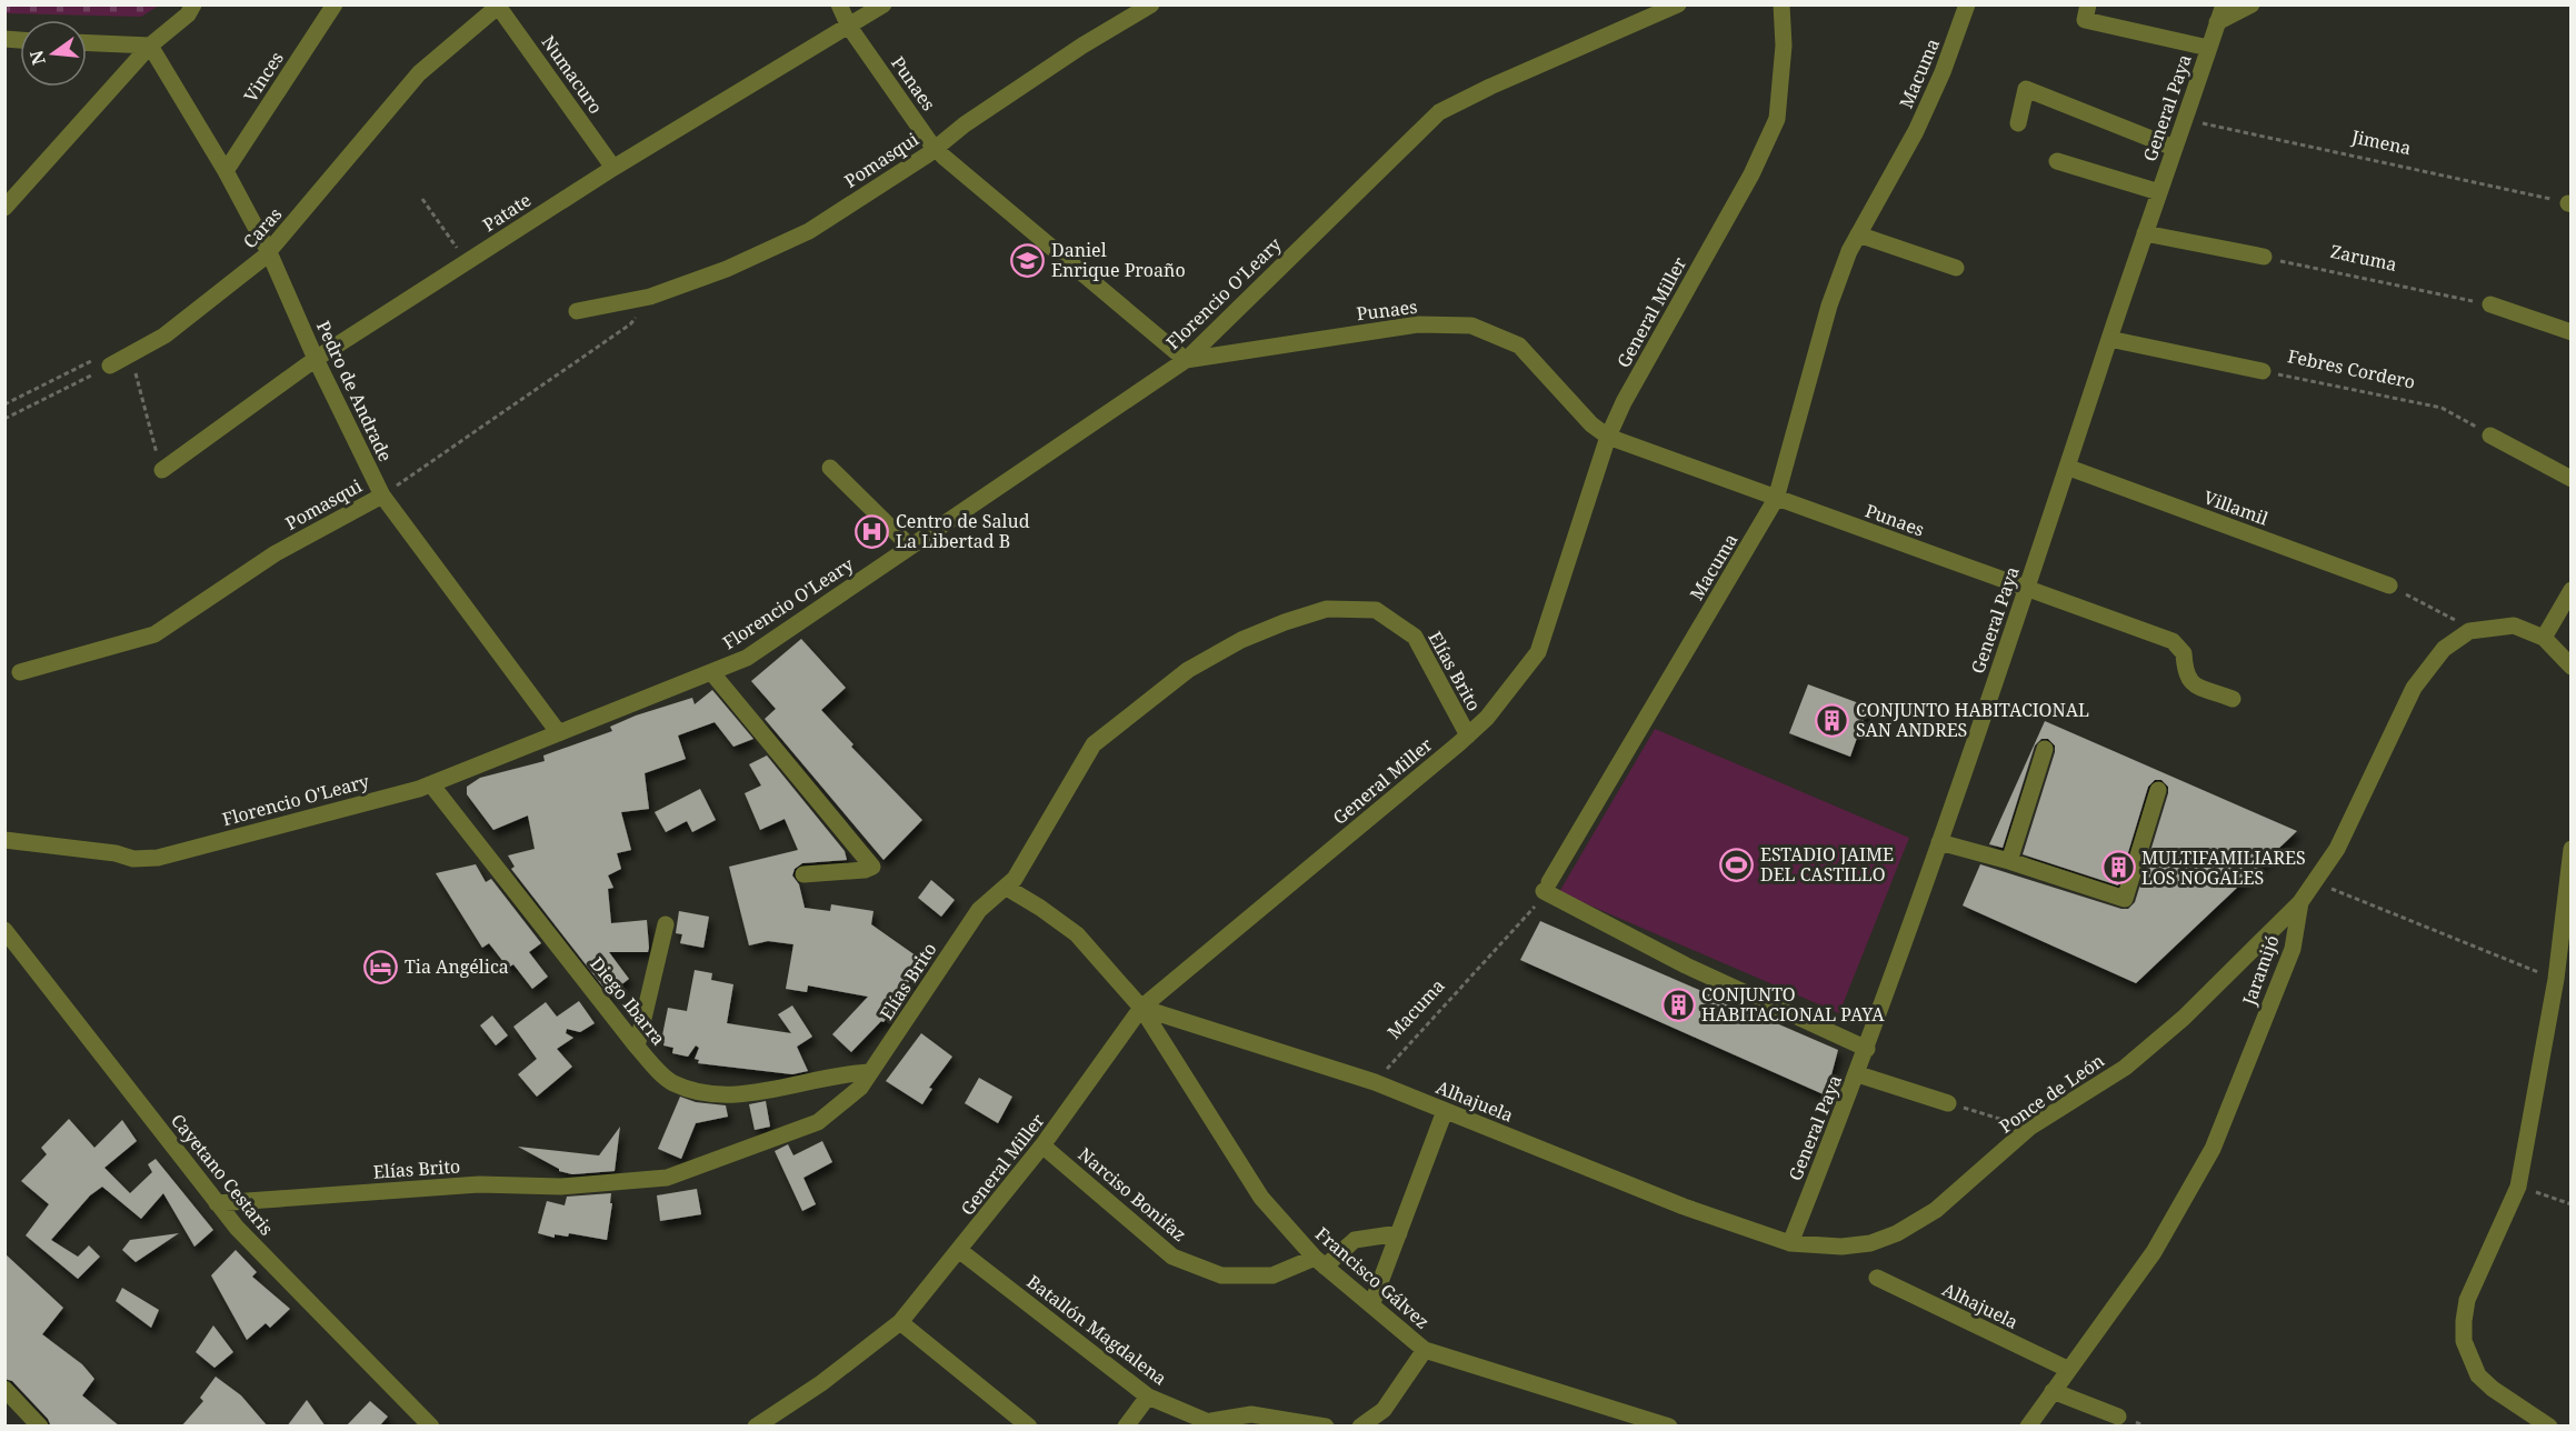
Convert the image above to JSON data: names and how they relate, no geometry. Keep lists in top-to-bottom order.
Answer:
{
  "streets": {
    "street": [
      "Macuma",
      "Numacuro",
      "Vinces",
      "Punaes",
      "General Paya",
      "Pomasqui",
      "Patate",
      "Caras",
      "Florencio O'Leary",
      "General Miller",
      "Febres Cordero",
      "Pedro de Andrade",
      "Villamil",
      "Elías Brito",
      "Jaramijó",
      "Diego Ibarra",
      "Ponce de León",
      "Alhajuela",
      "Cayetano Cestaris",
      "Narciso Bonifaz",
      "Francisco Gálvez",
      "Batallón Magdalena"
    ],
    "path": ["Jimena", "Zaruma"]
  },
  "crossings": [
    ["Macuma", "Punaes"],
    ["Macuma", "Alhajuela"],
    ["Numacuro", "Patate"],
    ["Numacuro", "Caras"],
    ["Vinces", "Pedro de Andrade"],
    ["Punaes", "General Paya"],
    ["Punaes", "Pomasqui"],
    ["Punaes", "Patate"],
    ["Punaes", "Florencio O'Leary"],
    ["Punaes", "General Miller"],
    ["General Paya", "Jimena"],
    ["General Paya", "Febres Cordero"],
    ["General Paya", "Villamil"],
    ["General Paya", "Ponce de León"],
    ["General Paya", "Alhajuela"],
    ["Pomasqui", "Pedro de Andrade"],
    ["Patate", "Pedro de Andrade"],
    ["Caras", "Pedro de Andrade"],
    ["Florencio O'Leary", "Pedro de Andrade"],
    ["Florencio O'Leary", "Diego Ibarra"],
    ["General Miller", "Elías Brito"],
    ["General Miller", "Alhajuela"],
    ["General Miller", "Narciso Bonifaz"],
    ["General Miller", "Francisco Gálvez"],
    ["General Miller", "Batallón Magdalena"],
    ["Elías Brito", "Diego Ibarra"],
    ["Elías Brito", "Cayetano Cestaris"],
    ["Elías Brito", "Francisco Gálvez"],
    ["Jaramijó", "Ponce de León"],
    ["Jaramijó", "Alhajuela"],
    ["Ponce de León", "Alhajuela"],
    ["Alhajuela", "Francisco Gálvez"],
    ["Narciso Bonifaz", "Francisco Gálvez"]
  ],
  "places": {
    "school or university": ["Daniel Enrique Proaño"],
    "hospital": ["Centro de Salud La Libertad B"],
    "building": ["CONJUNTO HABITACIONAL SAN ANDRES", "MULTIFAMILIARES LOS NOGALES", "CONJUNTO HABITACIONAL PAYA"],
    "sports": ["ESTADIO JAIME DEL CASTILLO"],
    "hotel": ["Tia Angélica"]
  },
  "north": "left"
}
